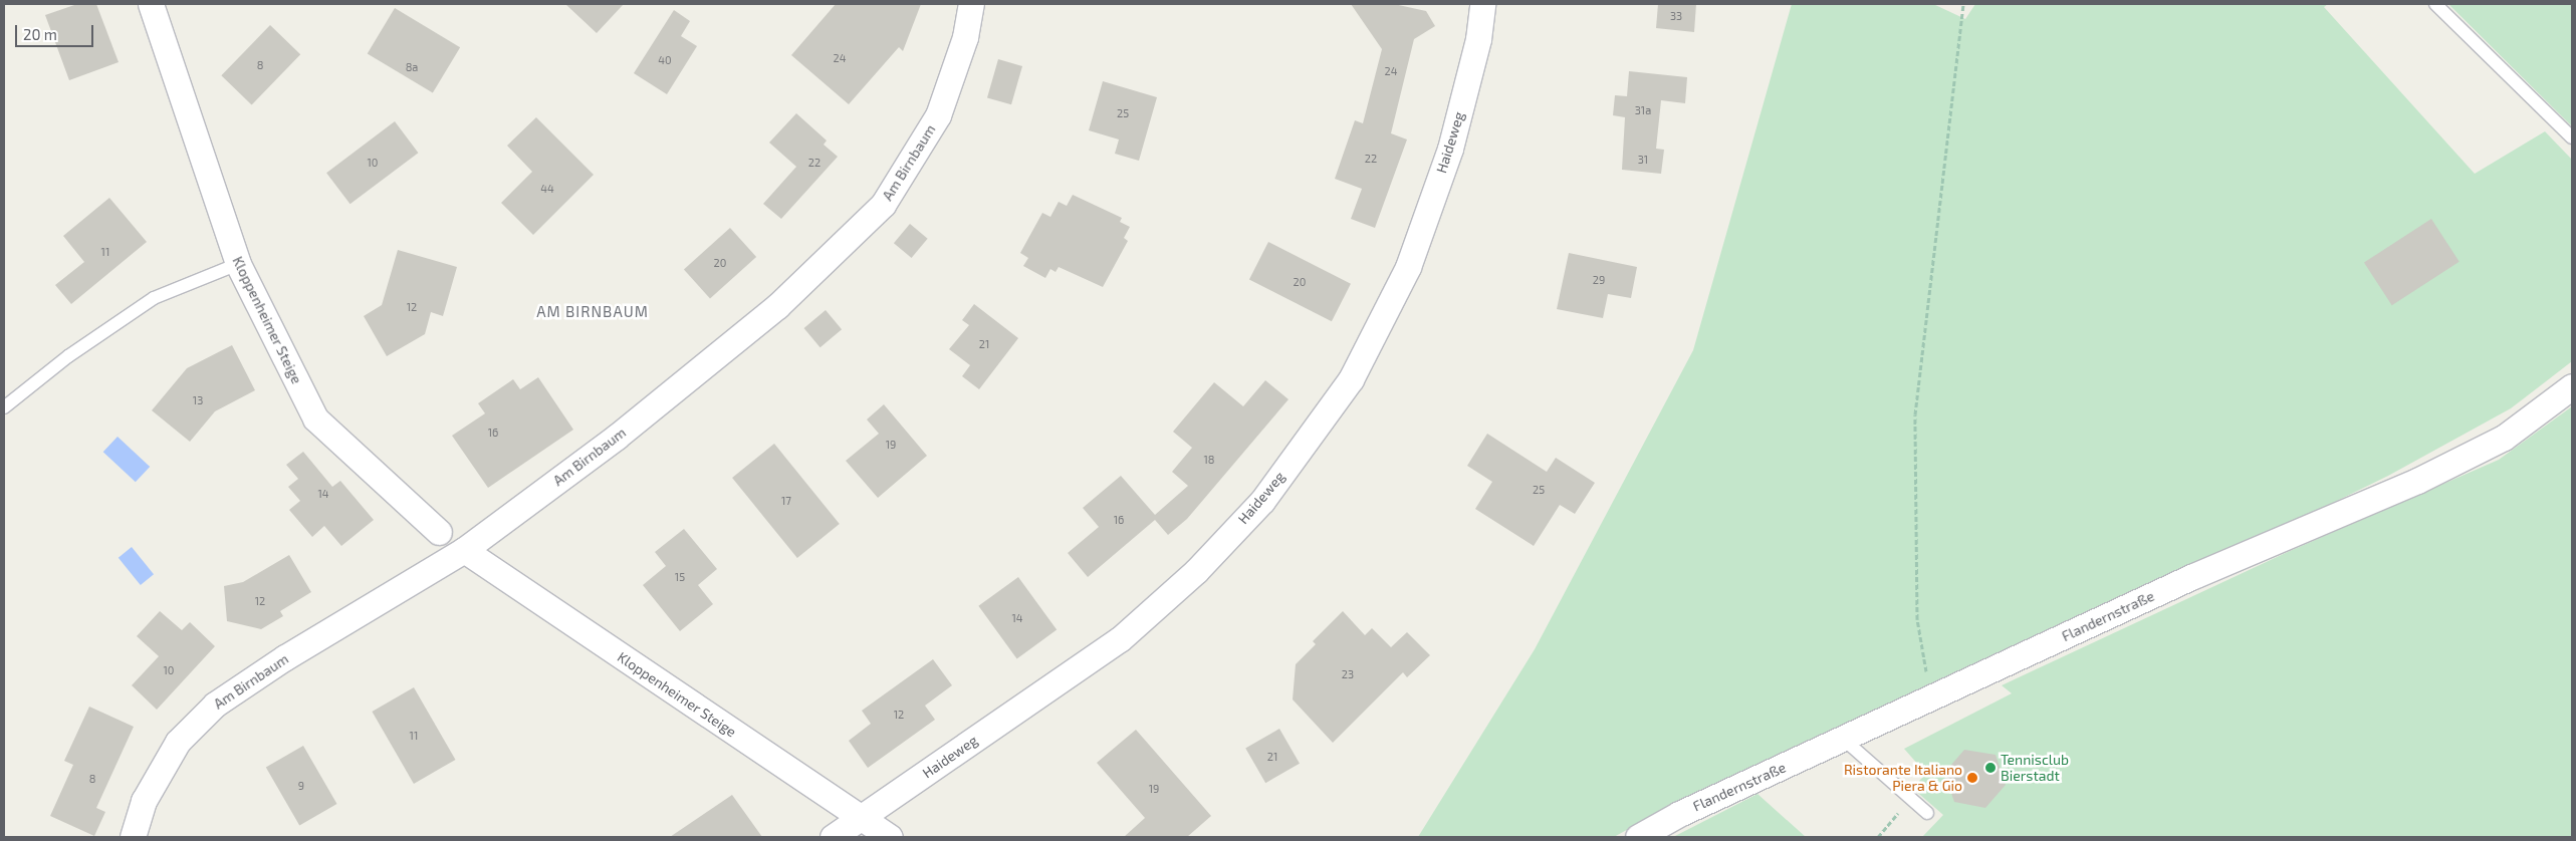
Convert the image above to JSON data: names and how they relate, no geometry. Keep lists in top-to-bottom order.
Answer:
{
  "streets": {
    "street": [
      "Haideweg",
      "Am Birnbaum",
      "Kloppenheimer Steige",
      "Flandernstraße"
    ]
  },
  "crossings": [
    ["Haideweg", "Kloppenheimer Steige"],
    ["Am Birnbaum", "Kloppenheimer Steige"]
  ],
  "districts": ["AM BIRNBAUM"],
  "places": ["Tennisclub Bierstadt", "Ristorante Italiano Piera & Gio"],
  "house_numbers": [
    "33",
    "24",
    "40",
    "8",
    "8a",
    "24",
    "31a",
    "25",
    "22",
    "31",
    "10",
    "22",
    "44",
    "11",
    "20",
    "29",
    "20",
    "12",
    "21",
    "13",
    "16",
    "19",
    "18",
    "25",
    "14",
    "17",
    "16",
    "15",
    "12",
    "14",
    "10",
    "23",
    "12",
    "11",
    "21",
    "8",
    "9",
    "19"
  ],
  "scale_bar": "20 m"
}
